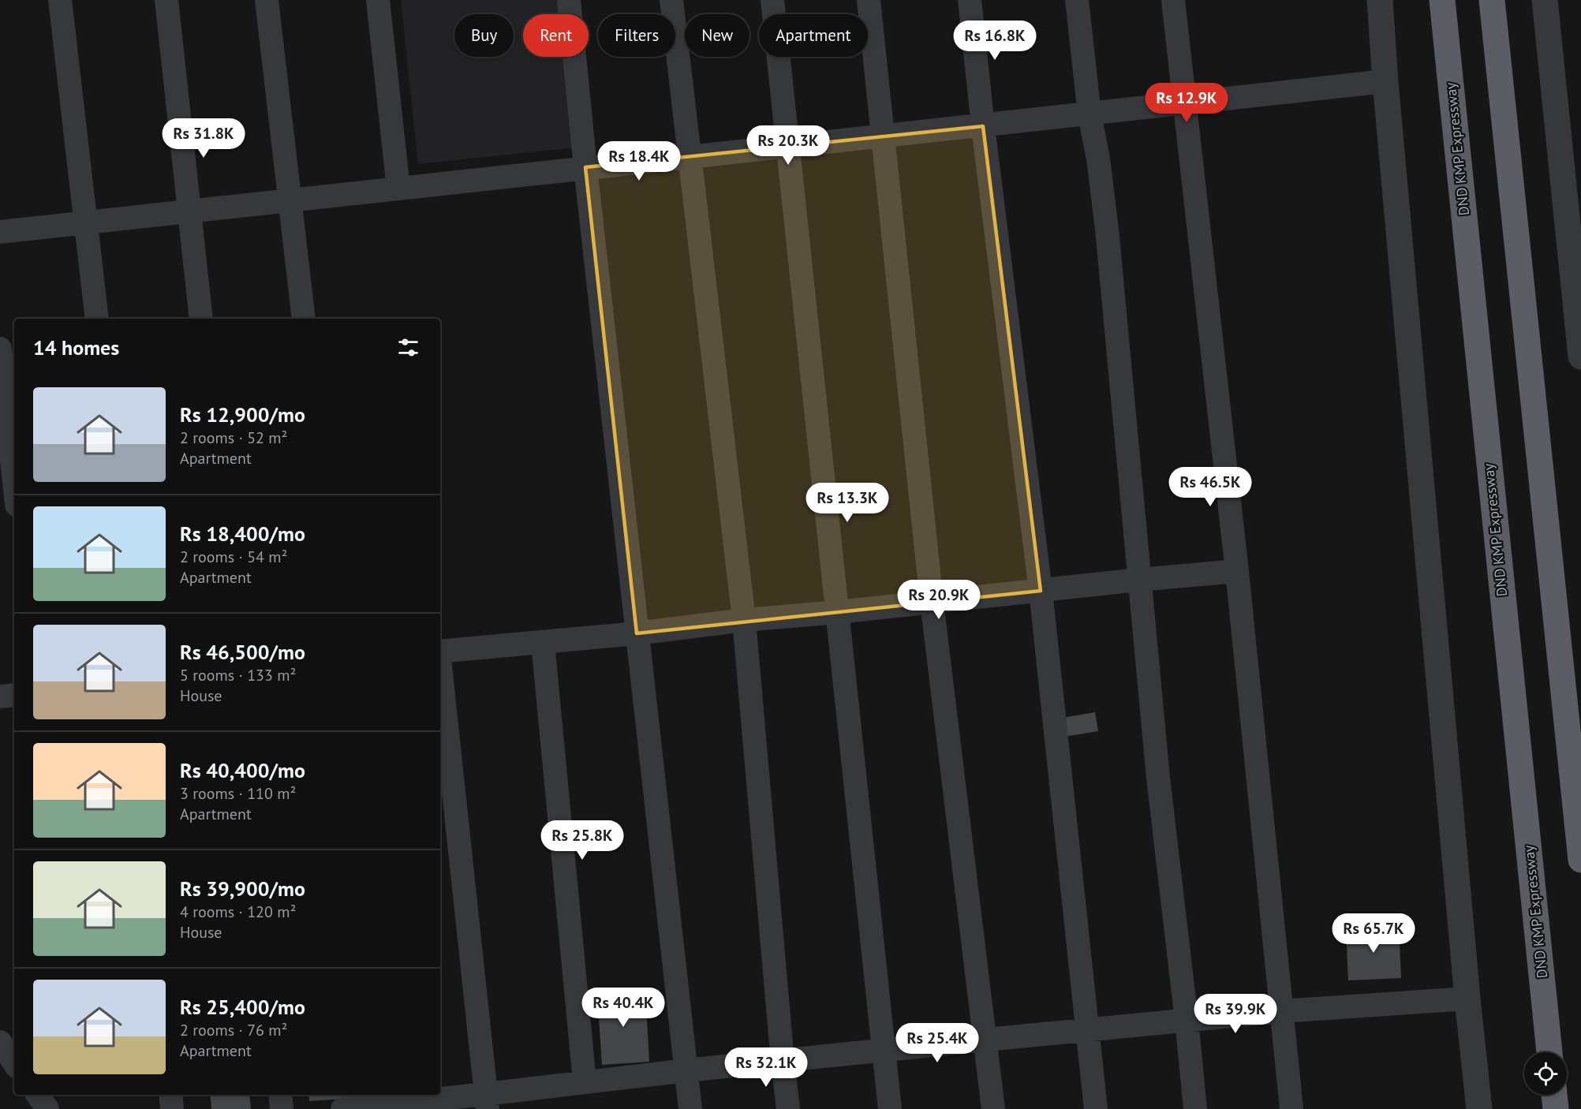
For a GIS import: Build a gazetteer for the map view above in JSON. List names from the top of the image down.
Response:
{
  "streets": {
    "highway": ["DND KMP Expressway"]
  },
  "page": {
    "chip": [
      "Buy",
      "Rent",
      "Filters",
      "New",
      "Apartment"
    ],
    "price": [
      "Rs 16.8K",
      "Rs 12.9K",
      "Rs 31.8K",
      "Rs 20.3K",
      "Rs 18.4K",
      "Rs 46.5K",
      "Rs 13.3K",
      "Rs 20.9K",
      "Rs 25.8K",
      "Rs 65.7K",
      "Rs 40.4K",
      "Rs 39.9K",
      "Rs 25.4K",
      "Rs 32.1K"
    ],
    "heading": "14 homes",
    "list": [
      {
        "name": "Rs 12,900/mo",
        "note": "2 rooms · 52 m² · Apartment"
      },
      {
        "name": "Rs 18,400/mo",
        "note": "2 rooms · 54 m² · Apartment"
      },
      {
        "name": "Rs 46,500/mo",
        "note": "5 rooms · 133 m² · House"
      },
      {
        "name": "Rs 40,400/mo",
        "note": "3 rooms · 110 m² · Apartment"
      },
      {
        "name": "Rs 39,900/mo",
        "note": "4 rooms · 120 m² · House"
      },
      {
        "name": "Rs 25,400/mo",
        "note": "2 rooms · 76 m² · Apartment"
      }
    ]
  }
}
